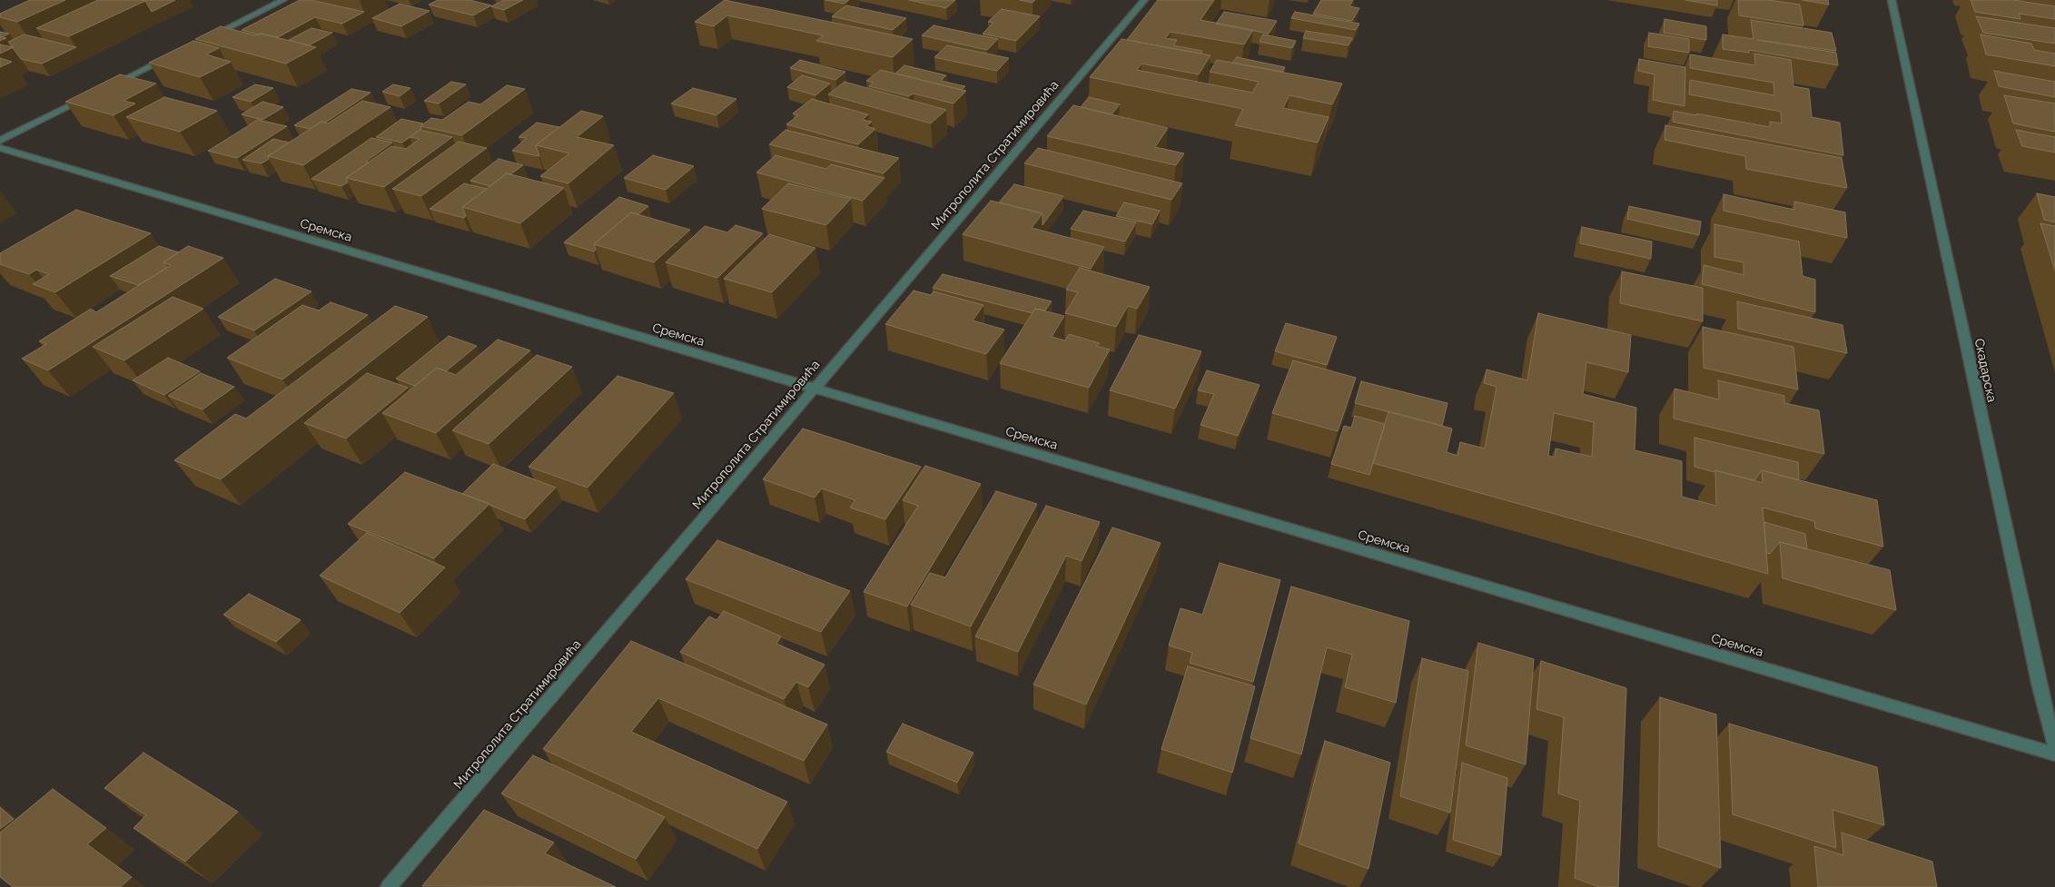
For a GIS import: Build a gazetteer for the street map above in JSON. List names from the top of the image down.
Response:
{
  "streets": {
    "street": ["Митрополита Стратимировића", "Сремска", "Скадарска"]
  },
  "crossings": [
    ["Митрополита Стратимировића", "Сремска"]
  ]
}
